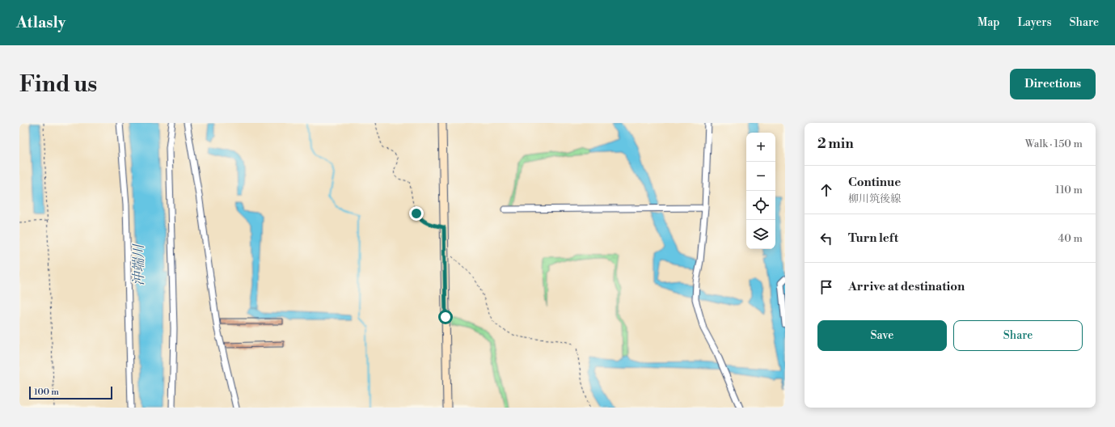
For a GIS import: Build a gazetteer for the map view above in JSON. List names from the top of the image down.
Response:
{
  "water": ["沖端川"],
  "scale_bar": "100 m",
  "page": {
    "header": "Atlasly",
    "nav": ["Map", "Layers", "Share"],
    "buttons": [
      "Directions",
      ["Save", "Share"]
    ],
    "title": "Find us",
    "heading": ["2 min", "Walk · 150 m"],
    "map_buttons": ["+", "−"],
    "list": [
      ["Continue", "柳川筑後線", "110 m"],
      ["Turn left", "40 m"],
      "Arrive at destination"
    ],
    "scale": "100 m"
  }
}
